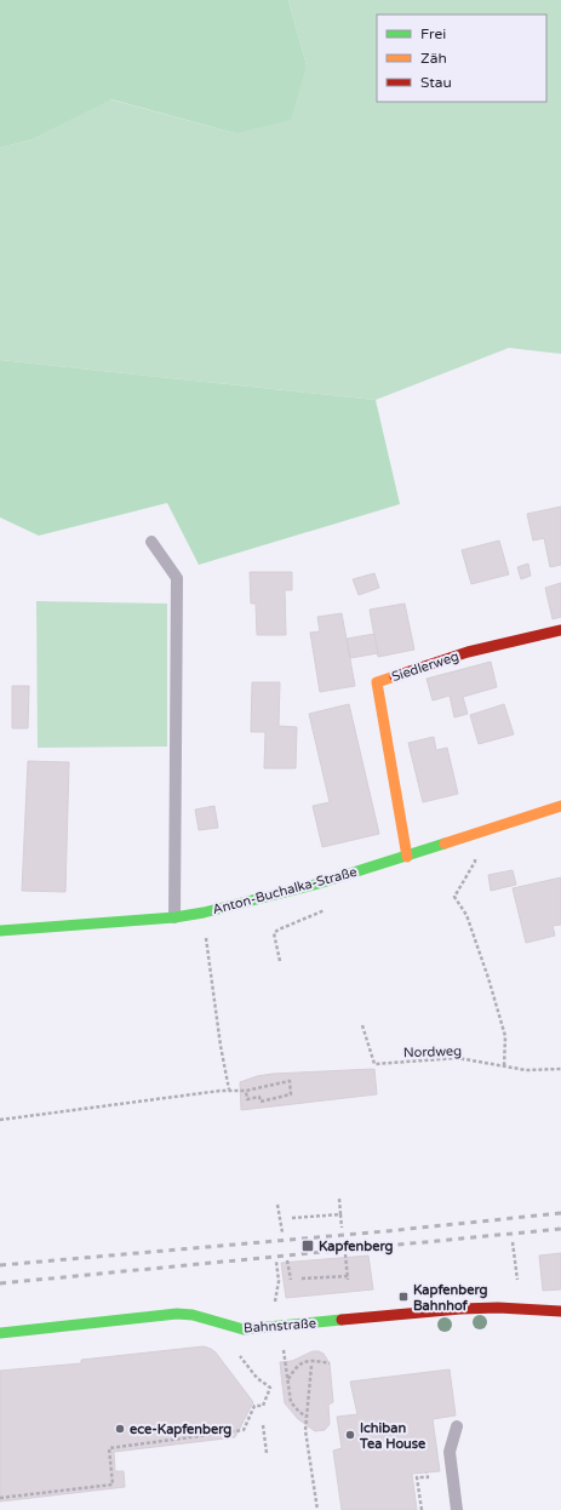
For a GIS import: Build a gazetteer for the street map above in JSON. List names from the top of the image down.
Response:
{
  "streets": {
    "street": ["Siedlerweg", "Anton-Buchalka-Straße", "Bahnstraße"],
    "path": ["Nordweg"]
  },
  "crossings": [
    ["Siedlerweg", "Anton-Buchalka-Straße"]
  ],
  "places": {
    "transit": ["Kapfenberg", "Kapfenberg Bahnhof"],
    "other": ["ece-Kapfenberg", "Ichiban Tea House"]
  },
  "legend": ["Frei", "Zäh", "Stau"]
}
